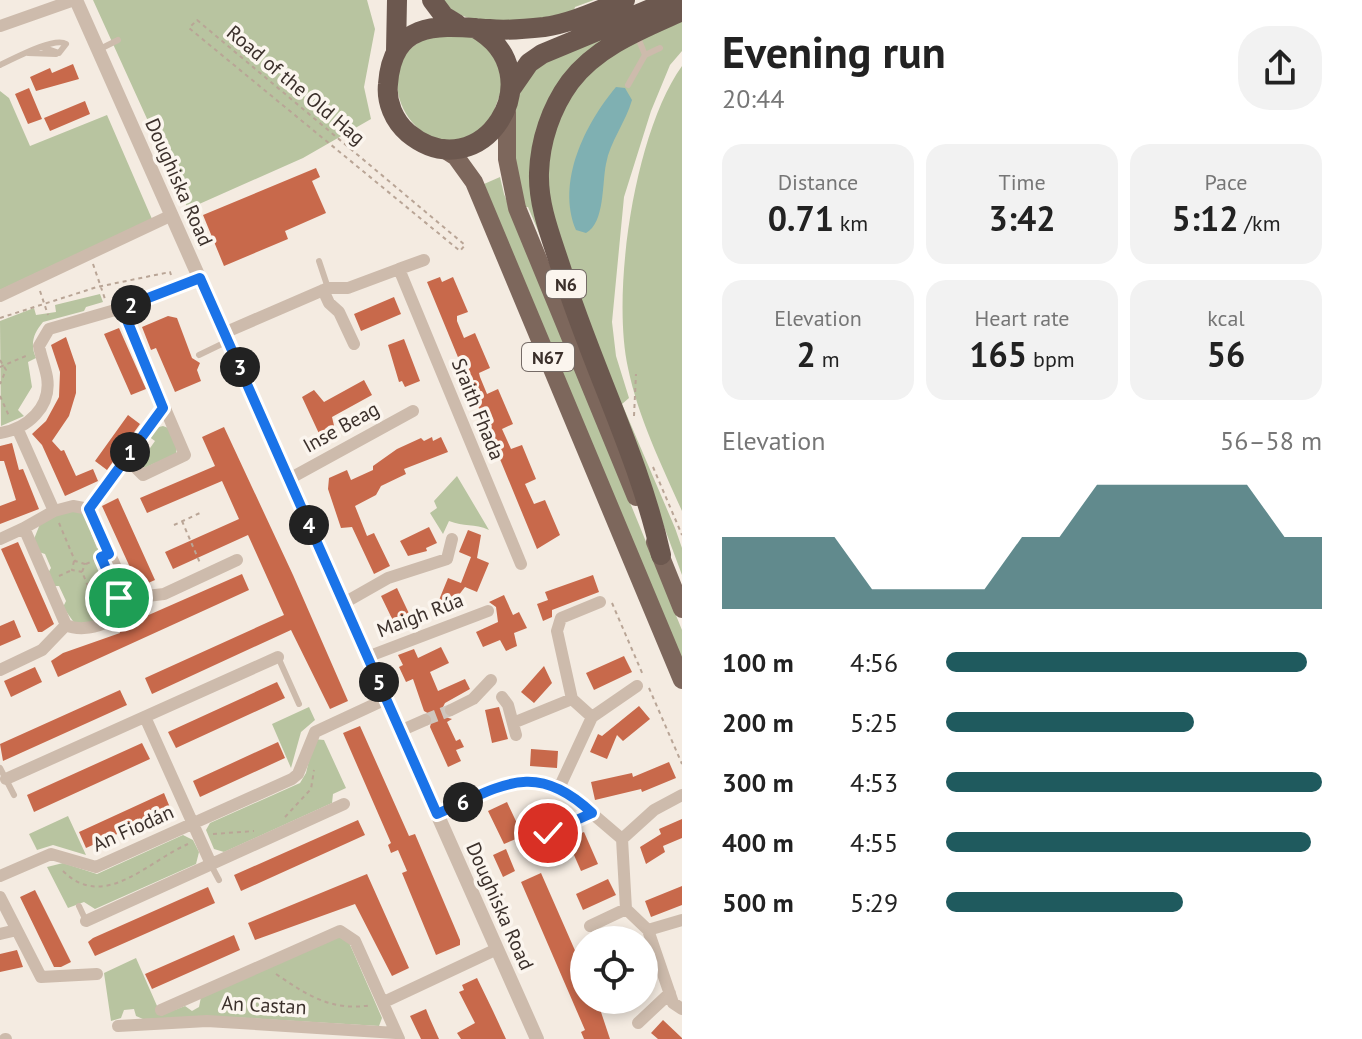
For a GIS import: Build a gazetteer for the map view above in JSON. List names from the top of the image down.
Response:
{
  "streets": {
    "highway": ["N6"],
    "main road": ["N67"],
    "street": [
      "Doughiska Road",
      "Sraith Fhada",
      "Inse Beag",
      "Maigh Rúa",
      "An Fiodán",
      "An Castan"
    ],
    "path": ["Road of the Old Hag"]
  },
  "crossings": [
    ["Doughiska Road", "Inse Beag"],
    ["Doughiska Road", "Maigh Rúa"],
    ["Doughiska Road", "An Fiodán"],
    ["N6", "N67"]
  ],
  "page": {
    "heading": ["Evening run", "20:44"],
    "stats": [
      ["Distance", "0.71 km"],
      ["Time", "3:42"],
      ["Pace", "5:12 /km"],
      ["Elevation", "2 m"],
      ["Heart rate", "165 bpm"],
      ["kcal", "56"]
    ],
    "pins": [
      "2",
      "3",
      "1",
      "4",
      "5",
      "6"
    ],
    "chart": ["Elevation", "56–58 m"],
    "list": [
      {
        "name": "100 m",
        "note": "4:56"
      },
      {
        "name": "200 m",
        "note": "5:25"
      },
      {
        "name": "300 m",
        "note": "4:53"
      },
      {
        "name": "400 m",
        "note": "4:55"
      },
      {
        "name": "500 m",
        "note": "5:29"
      }
    ]
  }
}
